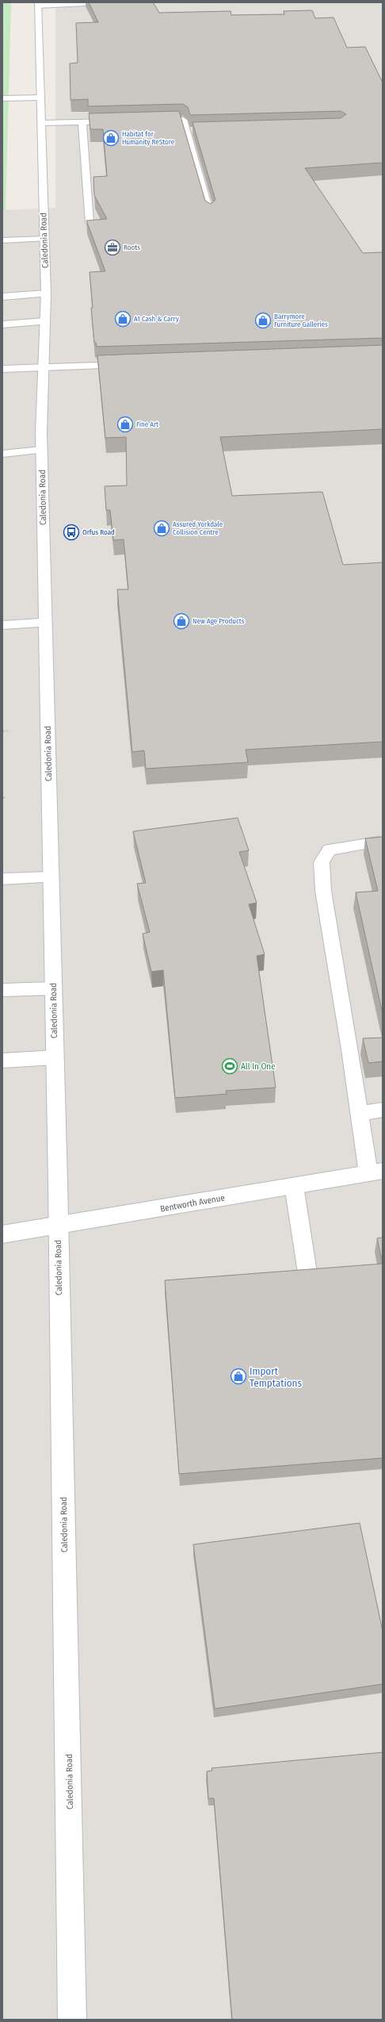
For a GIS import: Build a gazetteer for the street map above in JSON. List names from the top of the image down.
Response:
{
  "streets": {
    "street": ["Caledonia Road", "Bentworth Avenue"]
  },
  "crossings": [
    ["Caledonia Road", "Bentworth Avenue"]
  ],
  "places": {
    "shop": [
      "Habitat for Humanity ReStore",
      "A1 Cash & Carry",
      "Barrymore Furniture Galleries",
      "Fine Art",
      "Assured Yorkdale Collision Centre",
      "New Age Products",
      "Import Temptations"
    ],
    "office": ["Roots"],
    "bus stop": ["Orfus Road"],
    "sports": ["All In One"]
  }
}
